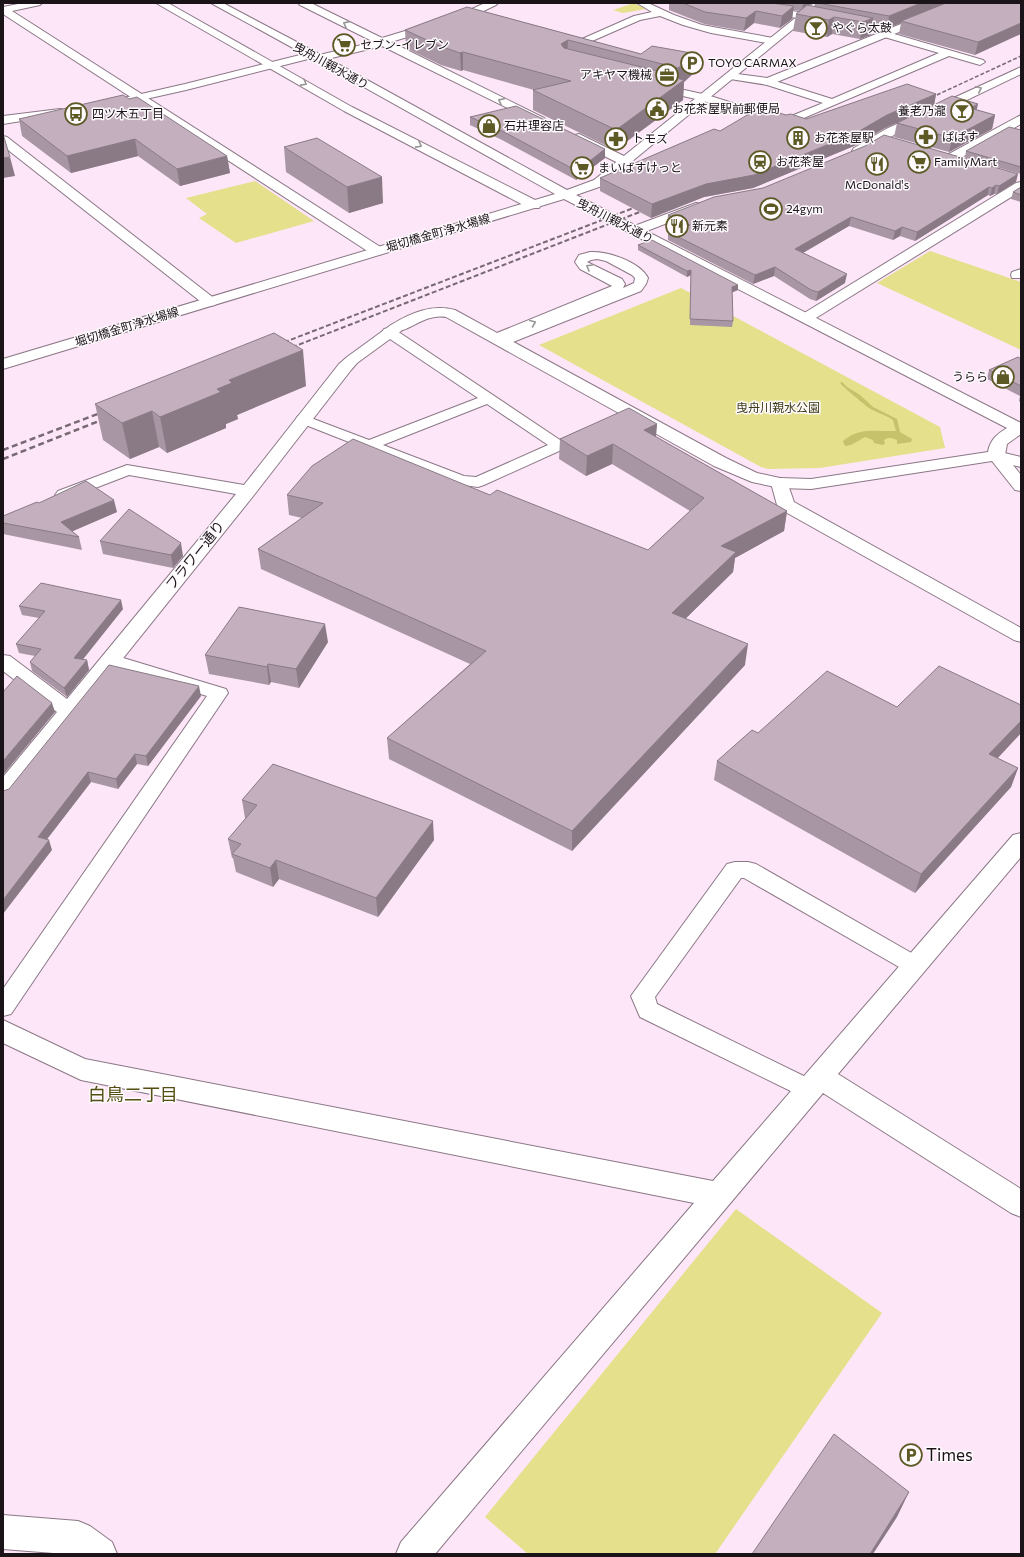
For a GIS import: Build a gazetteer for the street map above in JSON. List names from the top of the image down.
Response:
{
  "streets": {
    "street": ["曳舟川親水通り", "堀切橋金町浄水場線", "フラワー通り"]
  },
  "crossings": [
    ["曳舟川親水通り", "堀切橋金町浄水場線"]
  ],
  "districts": ["白鳥二丁目"],
  "parks": ["曳舟川親水公園"],
  "places": {
    "bar": ["やぐら太鼓", "養老乃瀧"],
    "supermarket": ["セブン-イレブン", "FamilyMart", "まいばすけっと"],
    "parking": ["TOYO CARMAX", "Times"],
    "office": ["アキヤマ機械"],
    "public building": ["お花茶屋駅前郵便局"],
    "bus stop": ["四ツ木五丁目"],
    "shop": ["石井理容店", "うらら"],
    "pharmacy": ["ぱぱす", "トモズ"],
    "building": ["お花茶屋駅"],
    "station": ["お花茶屋"],
    "restaurant": ["McDonald's", "新元素"],
    "sports": ["24gym"]
  }
}
